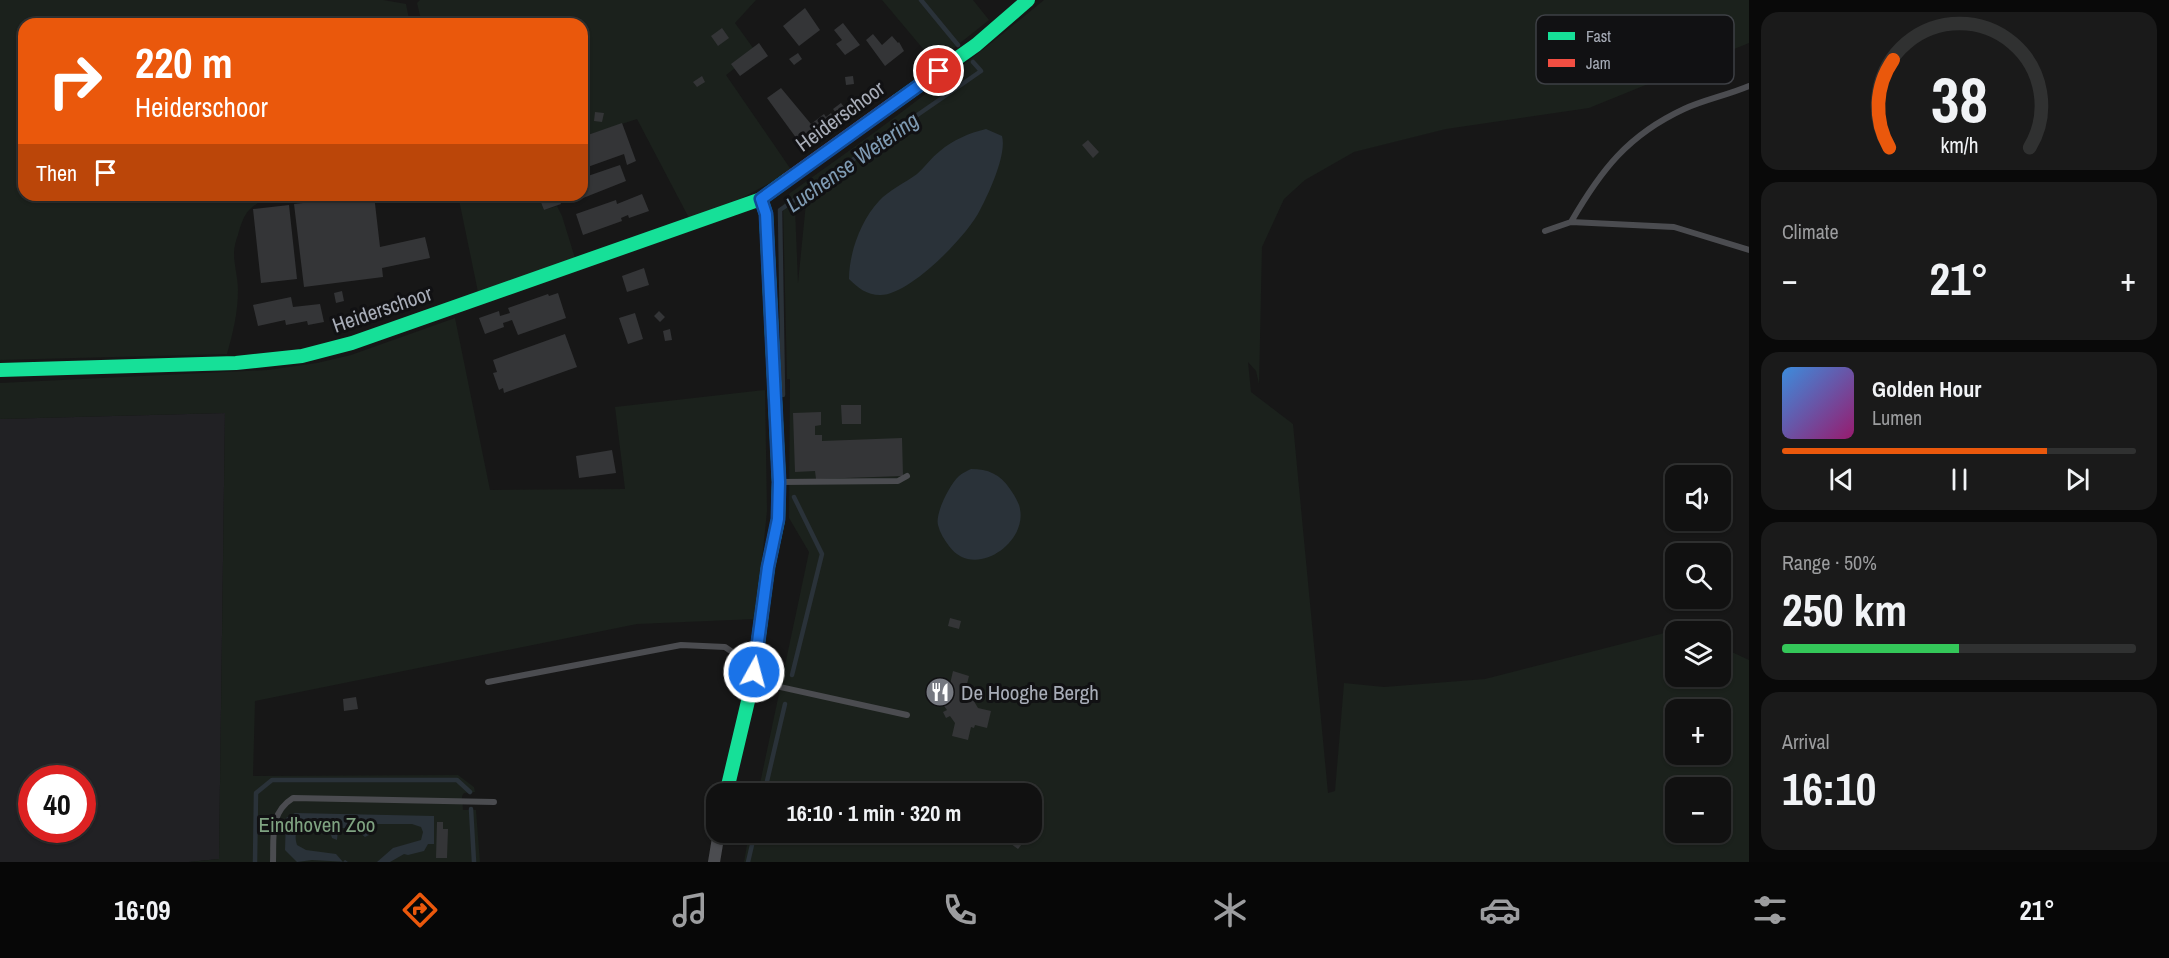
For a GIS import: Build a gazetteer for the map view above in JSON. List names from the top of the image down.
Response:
{
  "streets": {
    "street": ["Heiderschoor"]
  },
  "water": ["Luchense Wetering"],
  "parks": ["Eindhoven Zoo"],
  "places": {
    "restaurant": ["De Hooghe Bergh"]
  },
  "legend": ["Fast", "Jam"],
  "page": {
    "turn": ["220 m", "Heiderschoor"],
    "then": "Then",
    "tile": [
      "Climate",
      ["Range · 50%", "250 km"],
      ["Arrival", "16:10"]
    ],
    "heat": ["−", "21°", "+"],
    "song": ["Golden Hour", "Lumen"],
    "map_buttons": ["+", "−"],
    "limit": "40",
    "trip": "16:10 · 1 min · 320 m",
    "tabs": ["16:09", "21°"],
    "gauge": ["38", "km/h"]
  }
}
